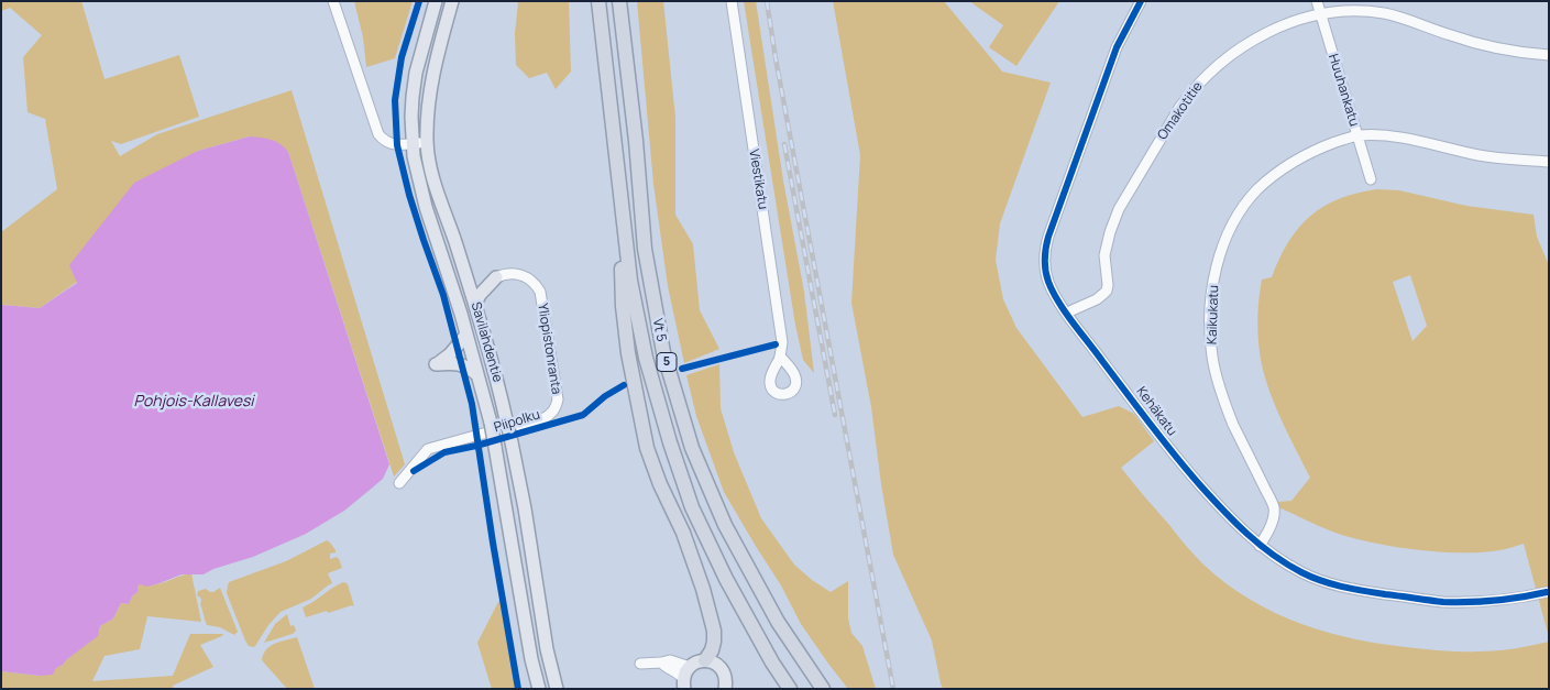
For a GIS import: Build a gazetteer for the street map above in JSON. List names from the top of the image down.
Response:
{
  "streets": {
    "highway": ["Vt 5", "5"],
    "main road": ["Savilahdentie"],
    "street": [
      "Huuhankatu",
      "Omakotitie",
      "Viestikatu",
      "Kaikukatu",
      "Yliopistonranta",
      "Kehäkatu"
    ],
    "cycle path": ["Piipolku"]
  },
  "crossings": [
    ["Huuhankatu", "Omakotitie"],
    ["Huuhankatu", "Kaikukatu"],
    ["Omakotitie", "Kehäkatu"],
    ["Kaikukatu", "Kehäkatu"]
  ],
  "water": ["Pohjois-Kallavesi"]
}
